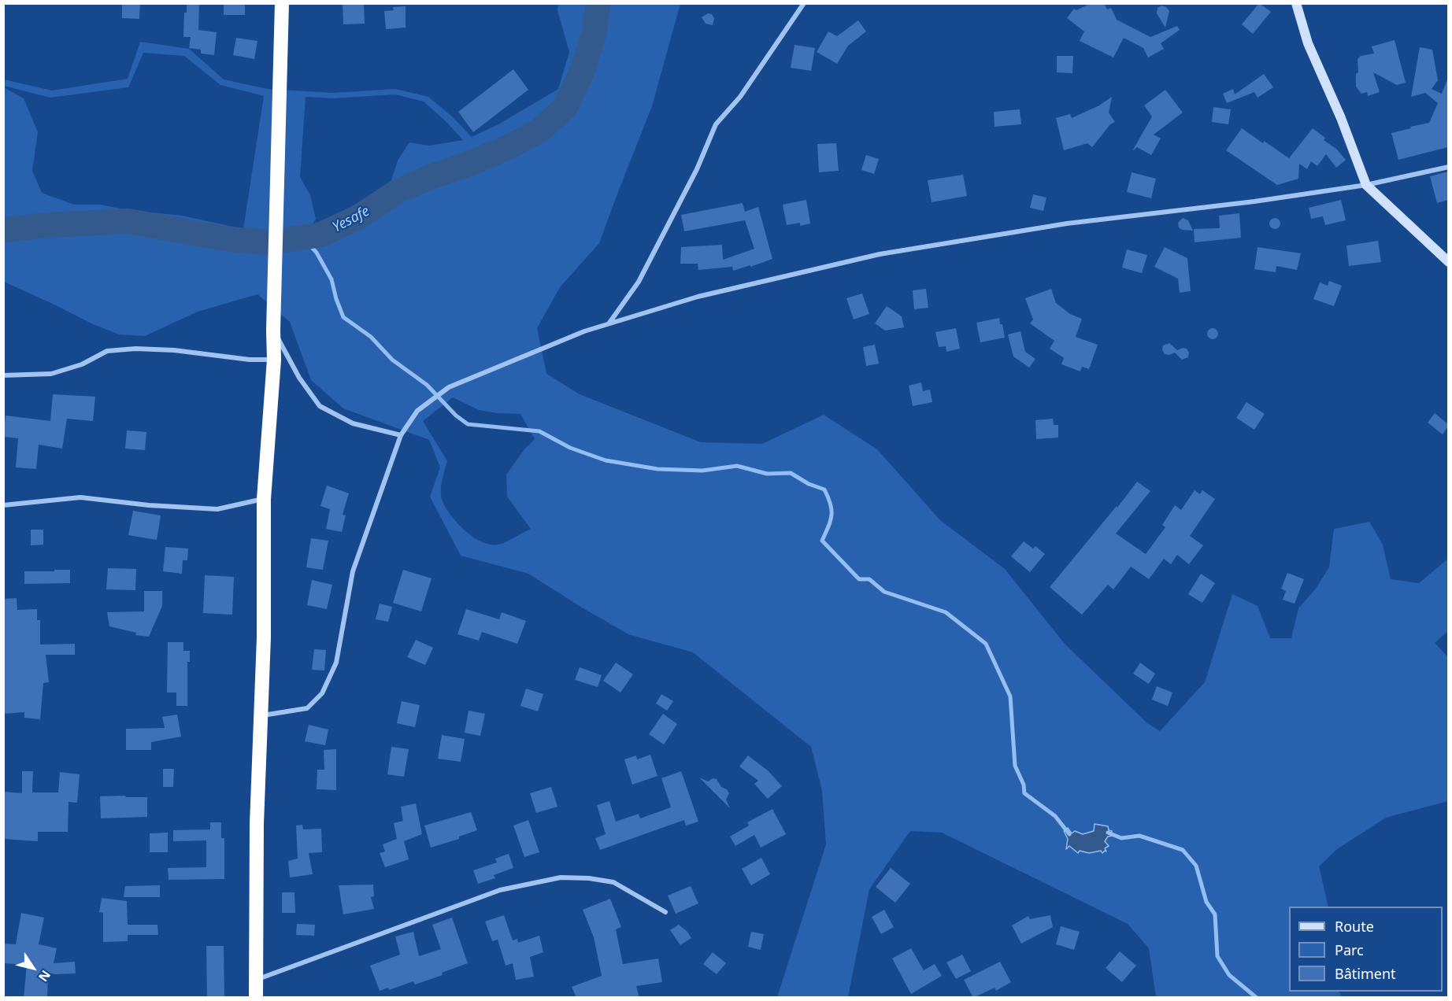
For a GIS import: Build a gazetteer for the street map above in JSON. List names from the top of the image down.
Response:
{
  "water": ["Yesafe"],
  "legend": ["Route", "Parc", "Bâtiment"],
  "north": "bottom right"
}
